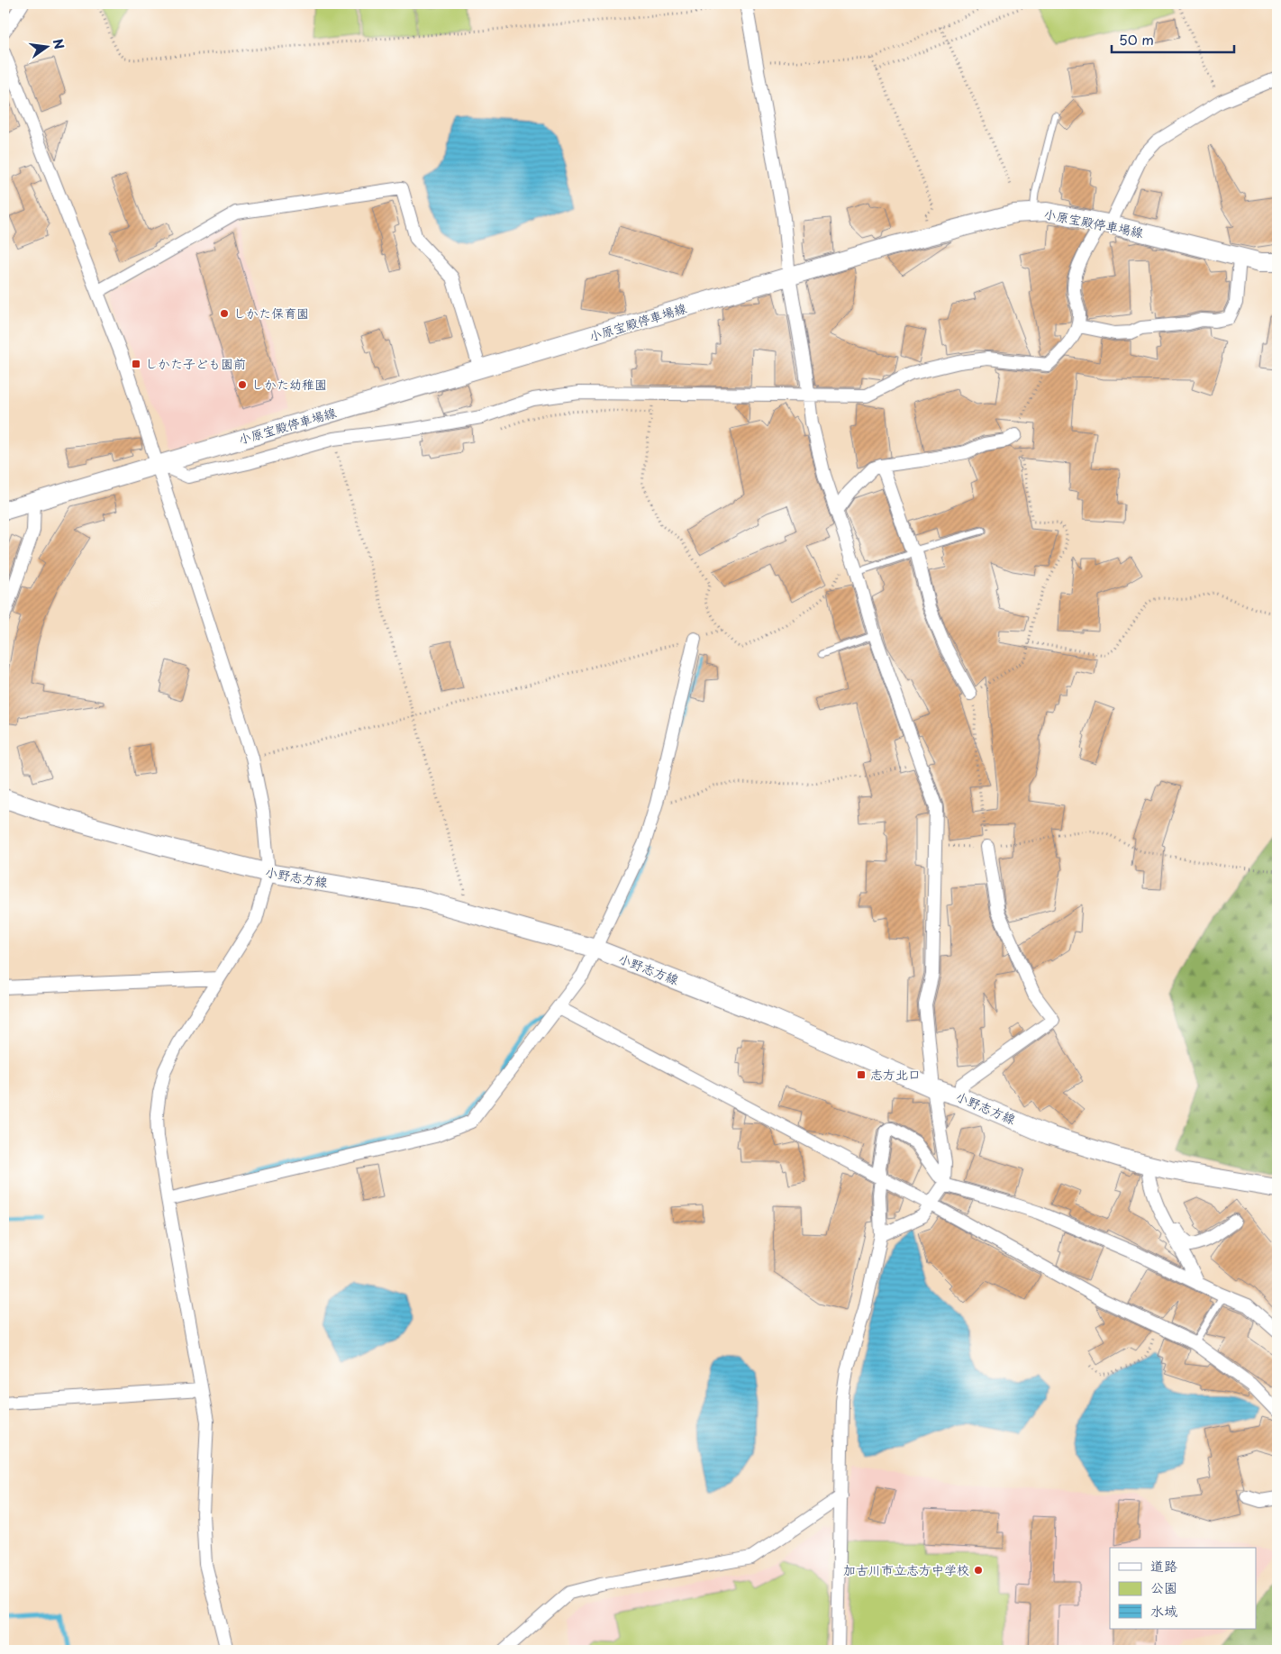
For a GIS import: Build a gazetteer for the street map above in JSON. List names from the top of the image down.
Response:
{
  "streets": {
    "main road": ["小原宝殿停車場線", "小野志方線"]
  },
  "places": {
    "other": ["しかた保育園", "しかた幼稚園", "加古川市立志方中学校"],
    "transit": ["しかた子ども園前", "志方北口"]
  },
  "legend": ["道路", "公園", "水域"],
  "scale_bar": "50 m",
  "north": "right"
}
